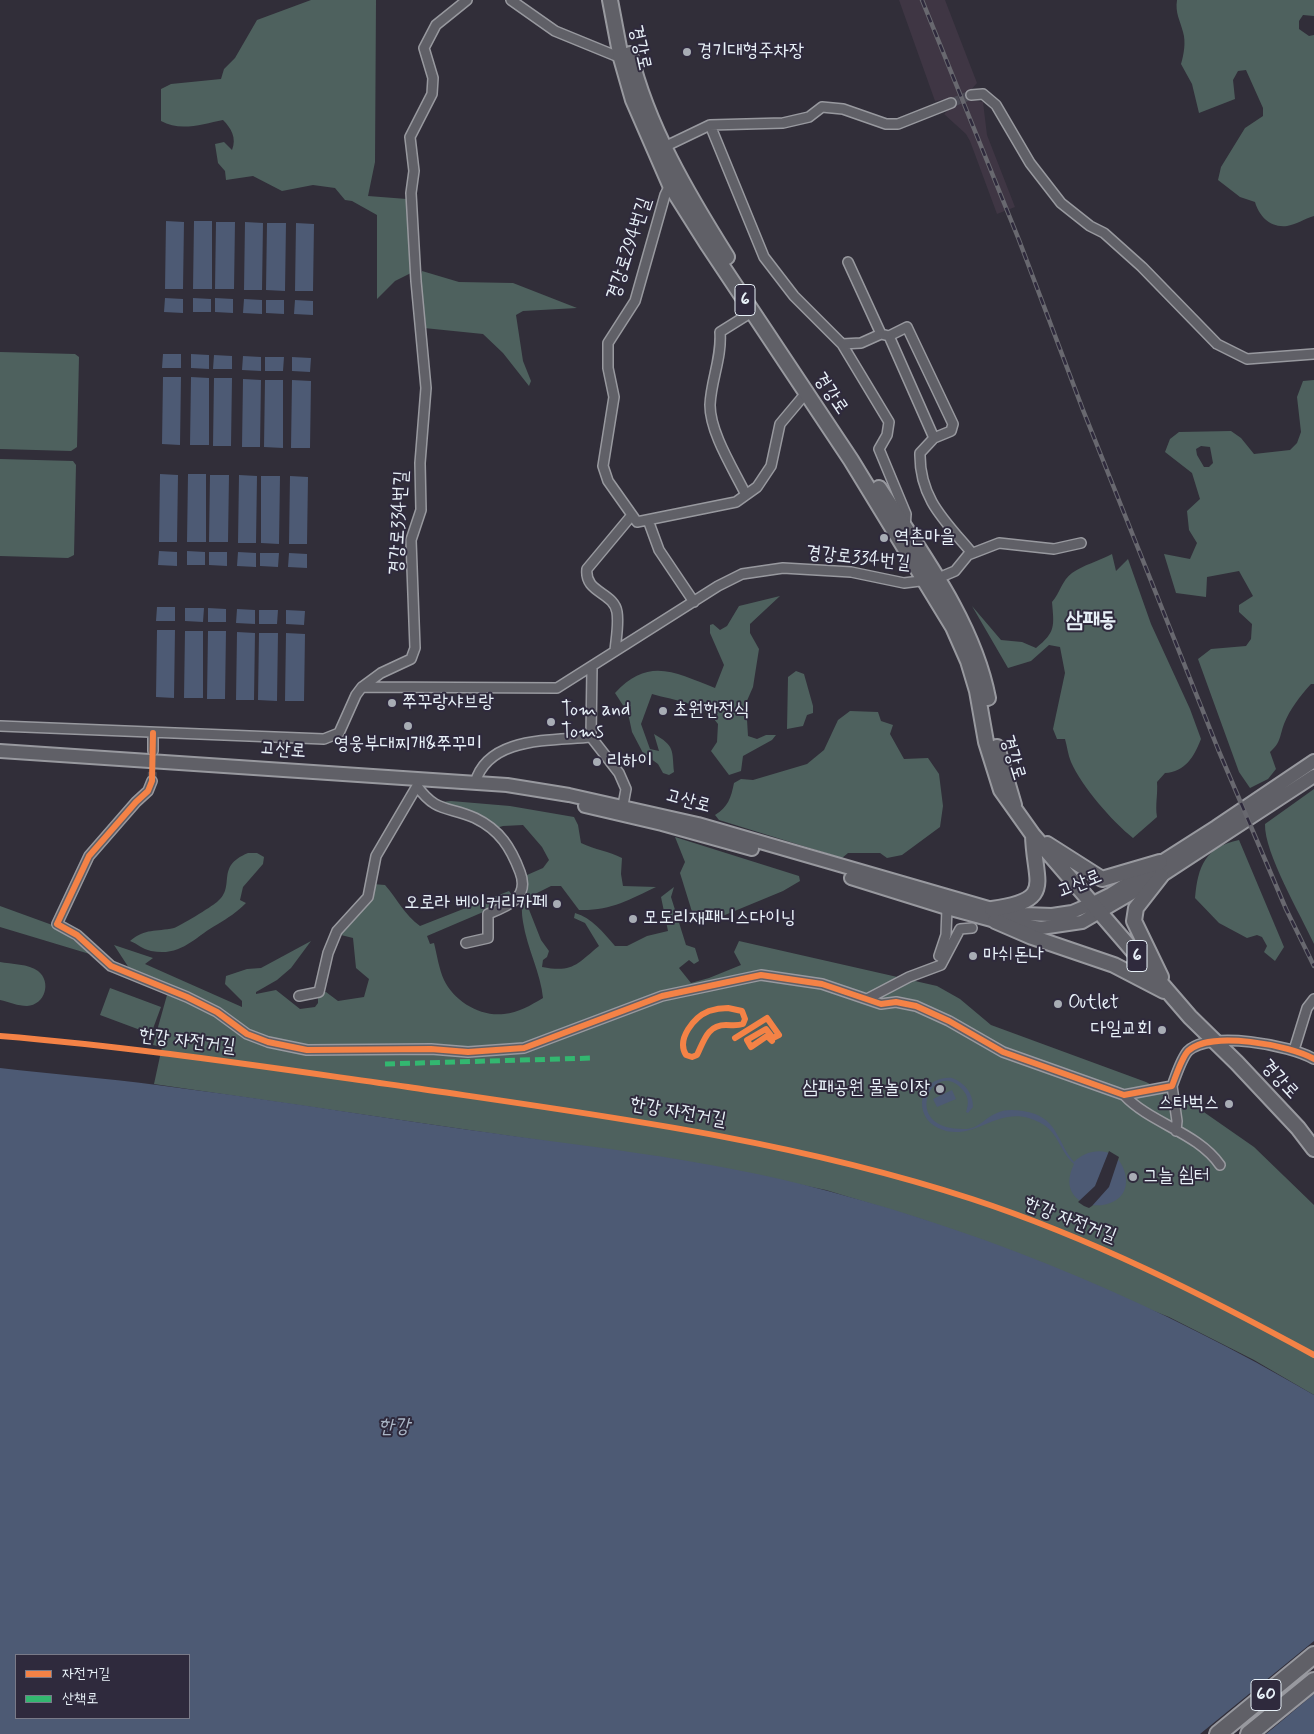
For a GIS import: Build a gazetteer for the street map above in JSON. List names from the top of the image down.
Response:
{
  "streets": {
    "highway": ["60"],
    "main road": ["경강로", "6"],
    "street": ["경강로294번길", "경강로334번길", "고산로"],
    "cycle path": ["한강 자전거길"]
  },
  "crossings": [
    ["경강로", "경강로294번길"],
    ["경강로", "경강로334번길"],
    ["경강로", "고산로"]
  ],
  "districts": ["삼패동"],
  "water": ["한강"],
  "places": [
    "경기대형주차장",
    "역촌마을",
    "쭈꾸랑샤브랑",
    "초원한정식",
    "Tom and Toms",
    "영웅부대찌개&쭈꾸미",
    "리하이",
    "오로라 베이커리카페",
    "모도리재패니스다이닝",
    "마쉬돈나",
    "Outlet",
    "다일교회",
    "삼패공원 물놀이장",
    "스타벅스",
    "그늘 쉼터"
  ],
  "legend": ["자전거길", "산책로"]
}
